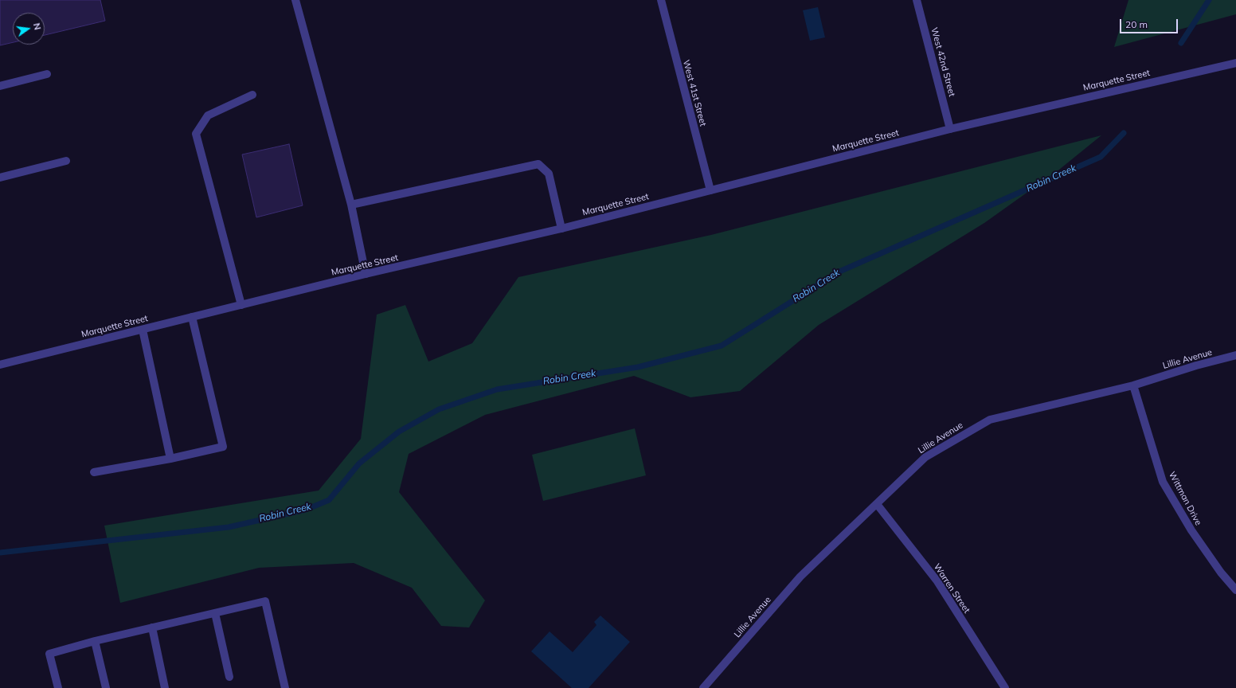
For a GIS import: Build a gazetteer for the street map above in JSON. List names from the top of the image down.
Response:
{
  "streets": {
    "street": [
      "West 42nd Street",
      "Marquette Street",
      "West 41st Street",
      "Lillie Avenue",
      "Wittman Drive",
      "Warren Street"
    ]
  },
  "crossings": [
    ["West 42nd Street", "Marquette Street"],
    ["Marquette Street", "West 41st Street"],
    ["Lillie Avenue", "Wittman Drive"],
    ["Lillie Avenue", "Warren Street"]
  ],
  "water": ["Robin Creek"],
  "scale_bar": "20 m",
  "north": "right"
}
